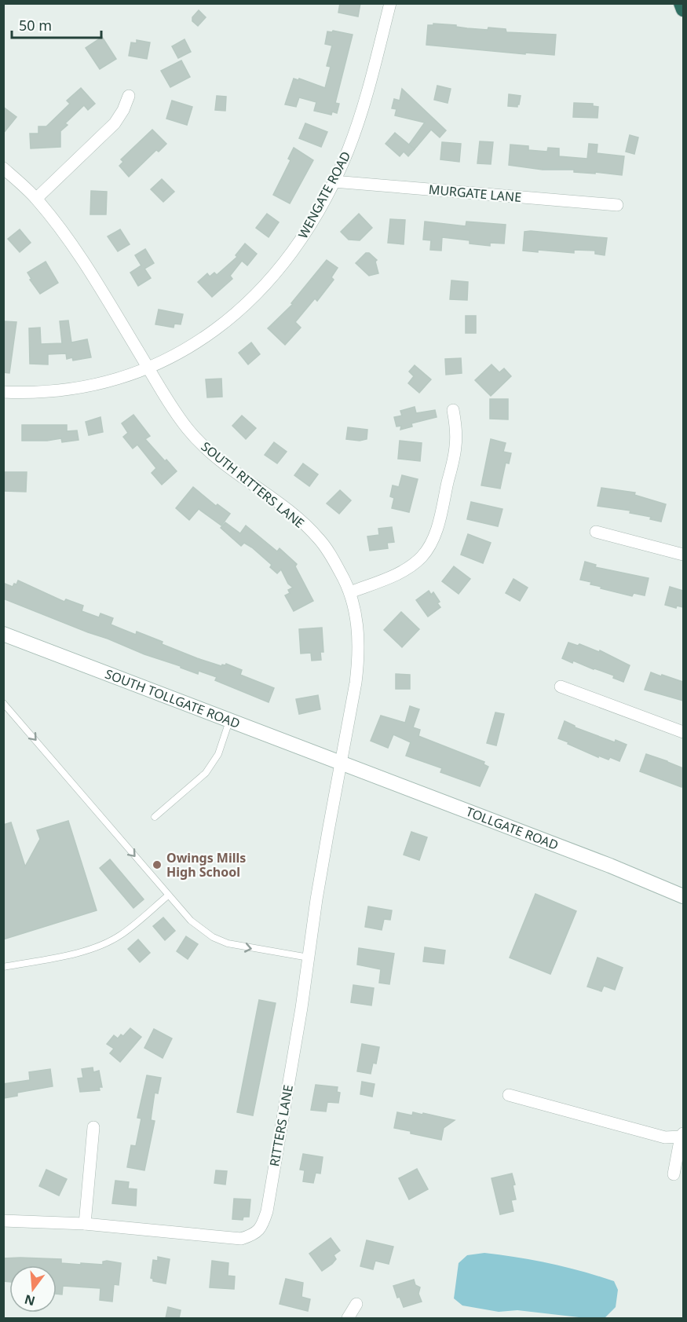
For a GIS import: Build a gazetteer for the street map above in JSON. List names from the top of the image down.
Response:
{
  "streets": {
    "street": [
      "MURGATE LANE",
      "WENGATE ROAD",
      "SOUTH RITTERS LANE",
      "SOUTH TOLLGATE ROAD",
      "TOLLGATE ROAD",
      "RITTERS LANE"
    ]
  },
  "crossings": [
    ["MURGATE LANE", "WENGATE ROAD"],
    ["WENGATE ROAD", "SOUTH RITTERS LANE"],
    ["SOUTH RITTERS LANE", "SOUTH TOLLGATE ROAD"],
    ["SOUTH RITTERS LANE", "TOLLGATE ROAD"],
    ["SOUTH RITTERS LANE", "RITTERS LANE"],
    ["SOUTH TOLLGATE ROAD", "TOLLGATE ROAD"],
    ["SOUTH TOLLGATE ROAD", "RITTERS LANE"],
    ["TOLLGATE ROAD", "RITTERS LANE"]
  ],
  "places": ["Owings Mills High School"],
  "scale_bar": "50 m",
  "north": "bottom"
}
